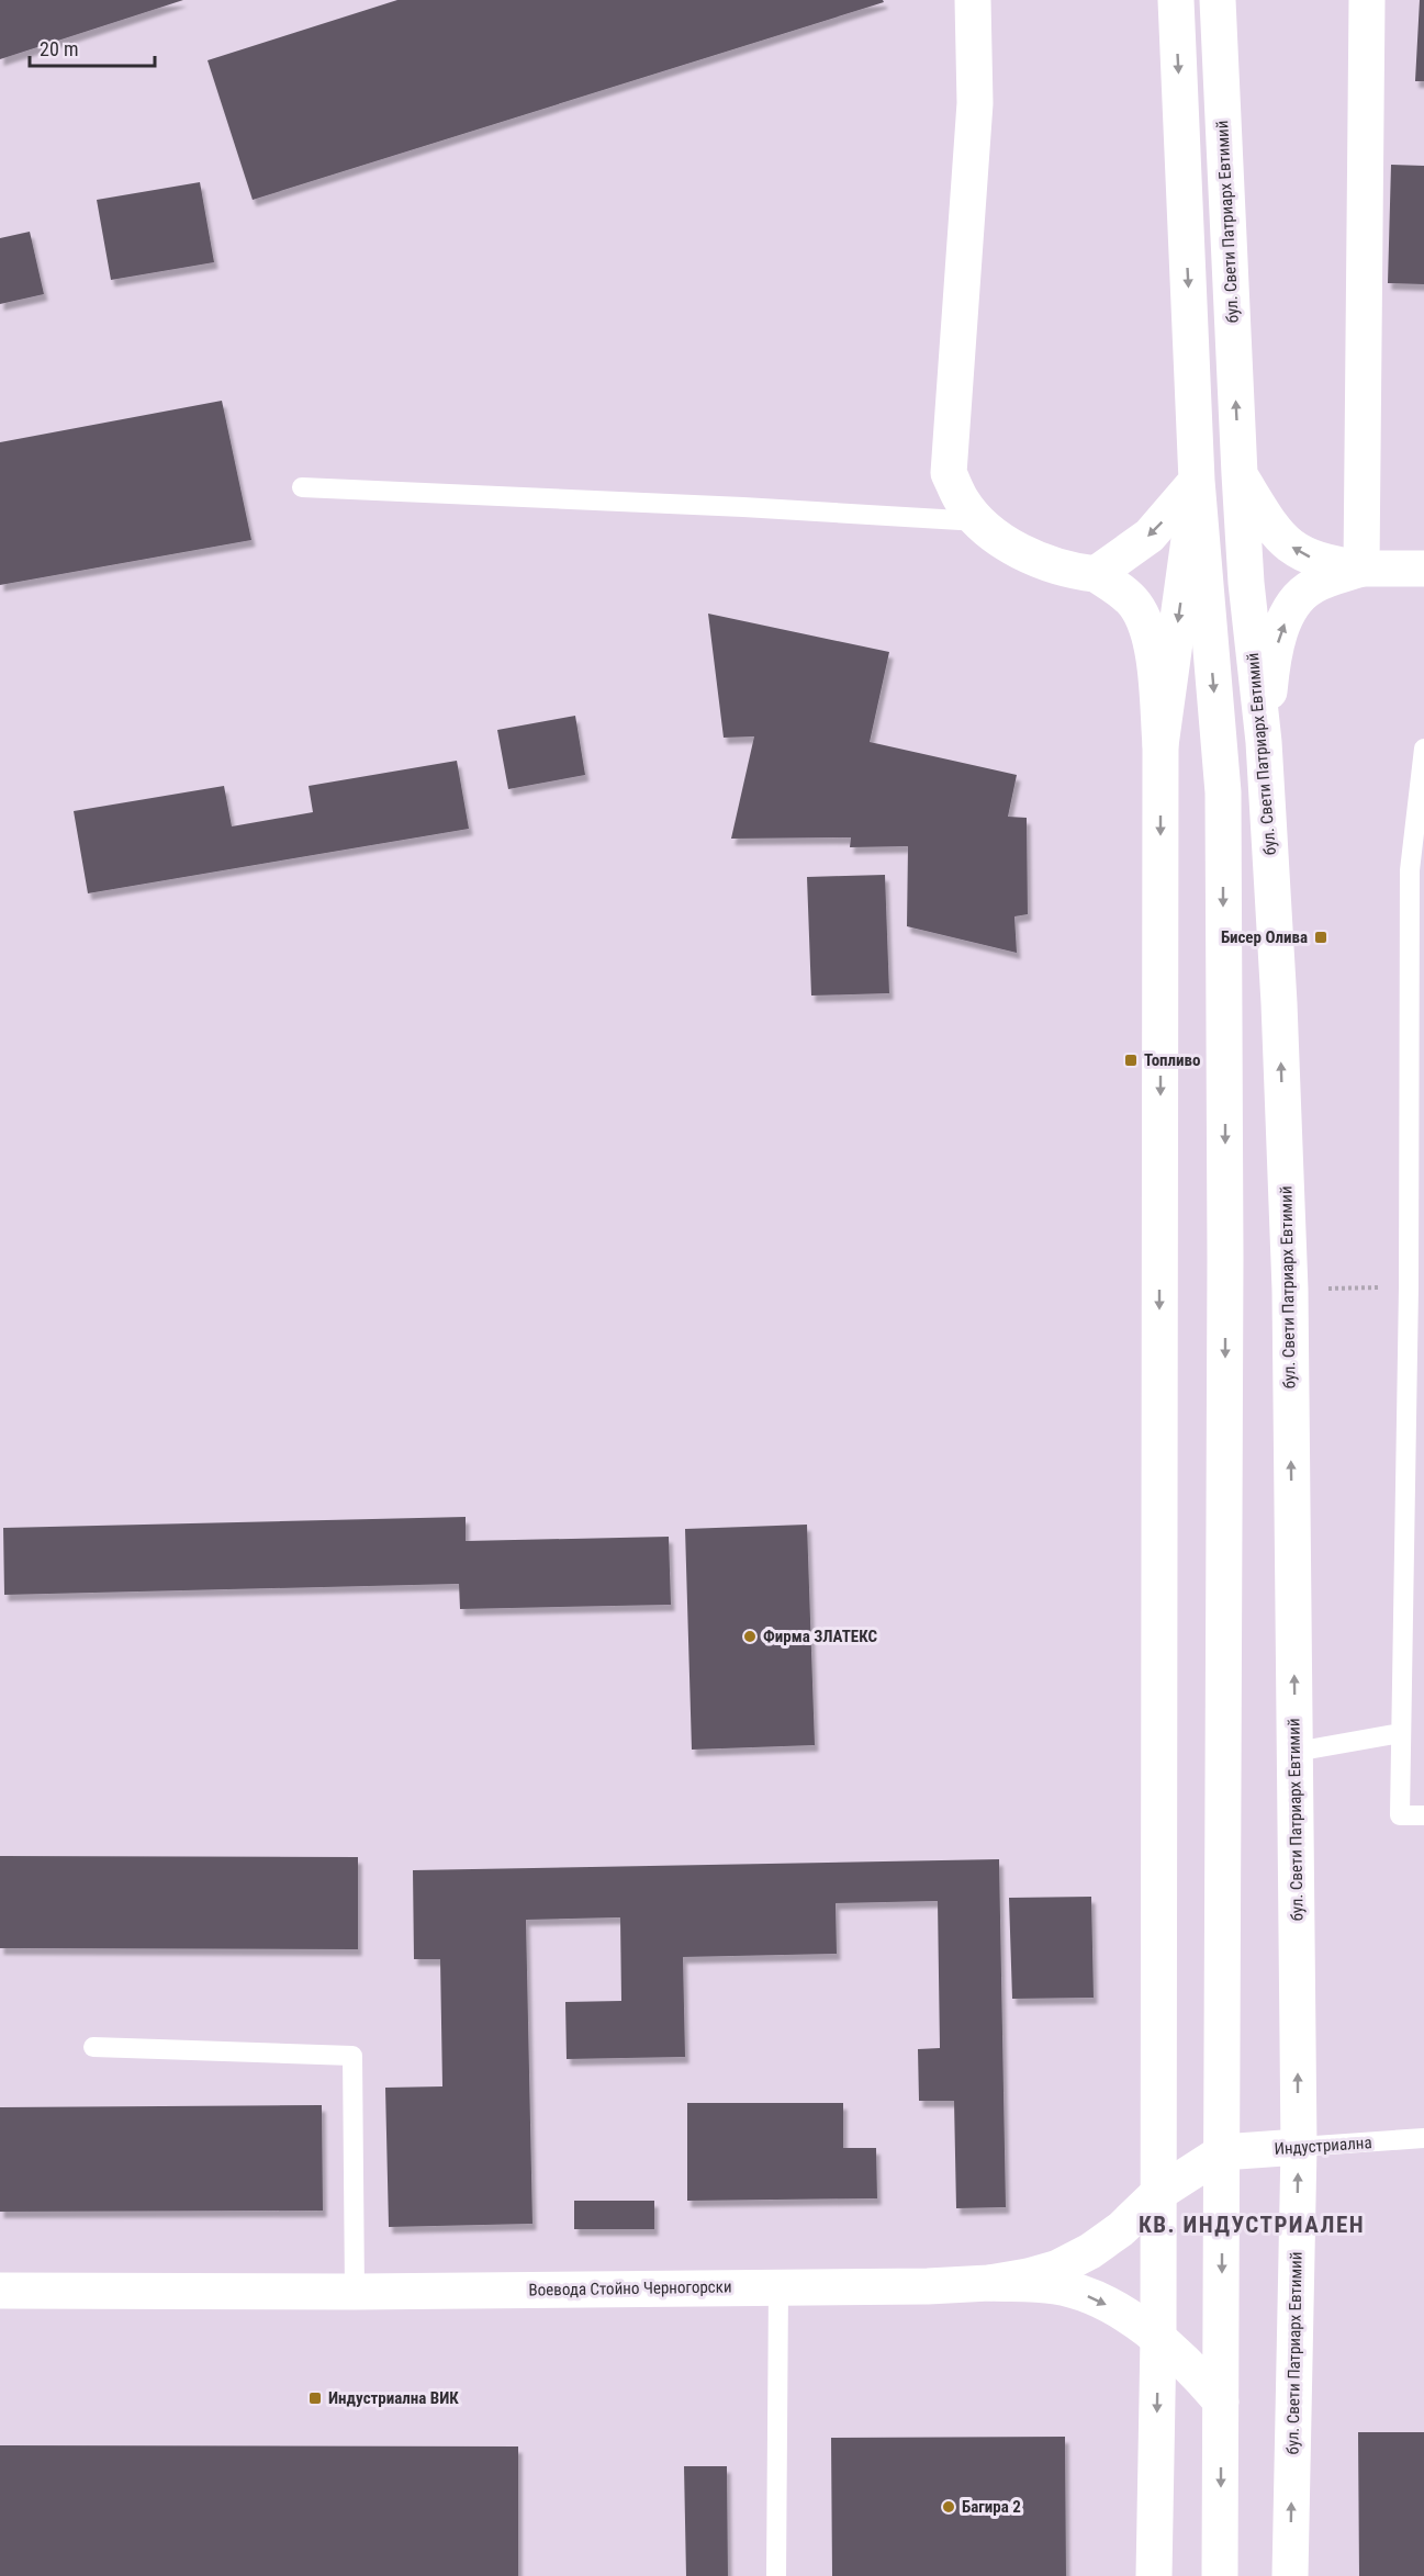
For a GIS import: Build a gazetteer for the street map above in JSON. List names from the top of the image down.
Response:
{
  "streets": {
    "main road": ["бул. Свети Патриарх Евтимий", "Индустриална", "Воевода Стойно Черногорски"]
  },
  "crossings": [
    ["бул. Свети Патриарх Евтимий", "Индустриална"],
    ["Индустриална", "Воевода Стойно Черногорски"]
  ],
  "districts": ["КВ. ИНДУСТРИАЛЕН"],
  "places": {
    "transit": ["Бисер Олива", "Топливо", "Индустриална ВИК"],
    "other": ["Фирма ЗЛАТЕКС", "Багира 2"]
  },
  "scale_bar": "20 m"
}
